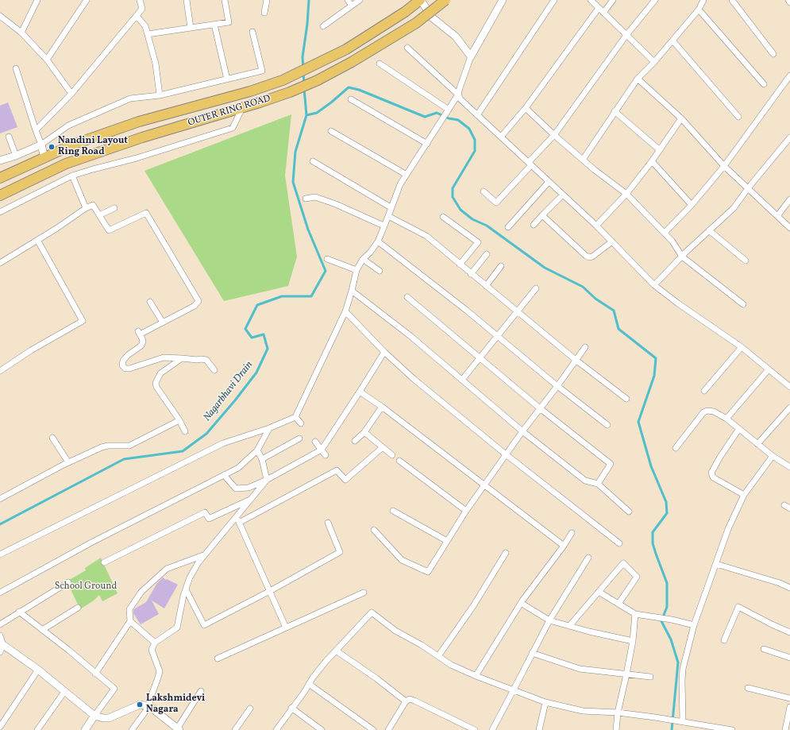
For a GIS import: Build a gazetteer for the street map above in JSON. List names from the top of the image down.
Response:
{
  "streets": {
    "highway": ["OUTER RING ROAD"]
  },
  "water": ["Nagarbhavi Drain"],
  "parks": ["School Ground"],
  "places": ["Nandini Layout Ring Road", "Lakshmidevi Nagara"]
}
